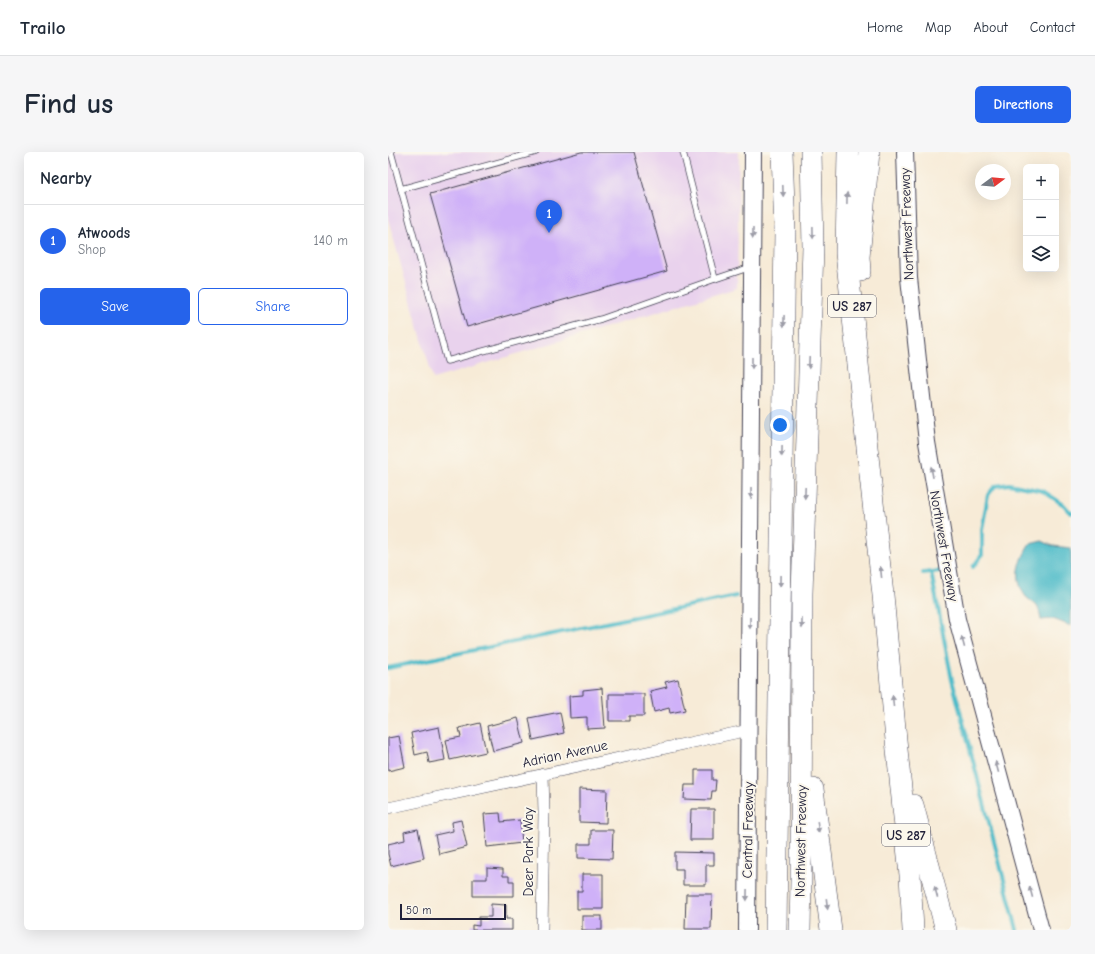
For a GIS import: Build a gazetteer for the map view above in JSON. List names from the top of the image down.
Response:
{
  "streets": {
    "highway": ["Northwest Freeway", "US 287"],
    "main road": ["Central Freeway"],
    "street": ["Adrian Avenue", "Deer Park Way"]
  },
  "crossings": [
    ["Adrian Avenue", "Central Freeway"],
    ["Adrian Avenue", "Deer Park Way"]
  ],
  "one_way": ["Central Freeway"],
  "scale_bar": "50 m",
  "north": "right",
  "page": {
    "header": "Trailo",
    "nav": [
      "Home",
      "Map",
      "About",
      "Contact"
    ],
    "buttons": [
      "Directions",
      ["Save", "Share"]
    ],
    "title": "Find us",
    "heading": "Nearby",
    "map_buttons": ["+", "−"],
    "pins": "1",
    "list": [
      {
        "mark": "1",
        "name": "Atwoods",
        "note": "Shop",
        "value": "140 m"
      }
    ],
    "scale": "50 m"
  }
}
